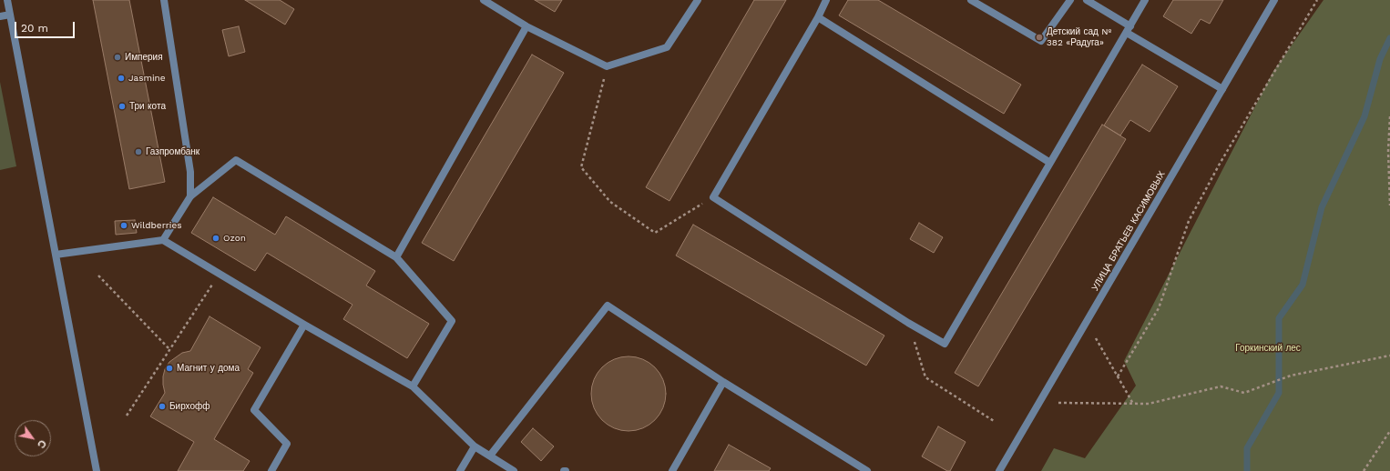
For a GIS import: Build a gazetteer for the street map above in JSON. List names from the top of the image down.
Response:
{
  "streets": {
    "street": ["УЛИЦА БРАТЬЕВ КАСИМОВЫХ"]
  },
  "parks": ["Горкинский лес"],
  "places": [
    "Детский сад № 382 «Радуга»",
    "Империя",
    "Jasmine",
    "Три кота",
    "Газпромбанк",
    "Wildberries",
    "Ozon",
    "Магнит у дома",
    "Бирхофф"
  ],
  "scale_bar": "20 m",
  "north": "bottom right"
}
